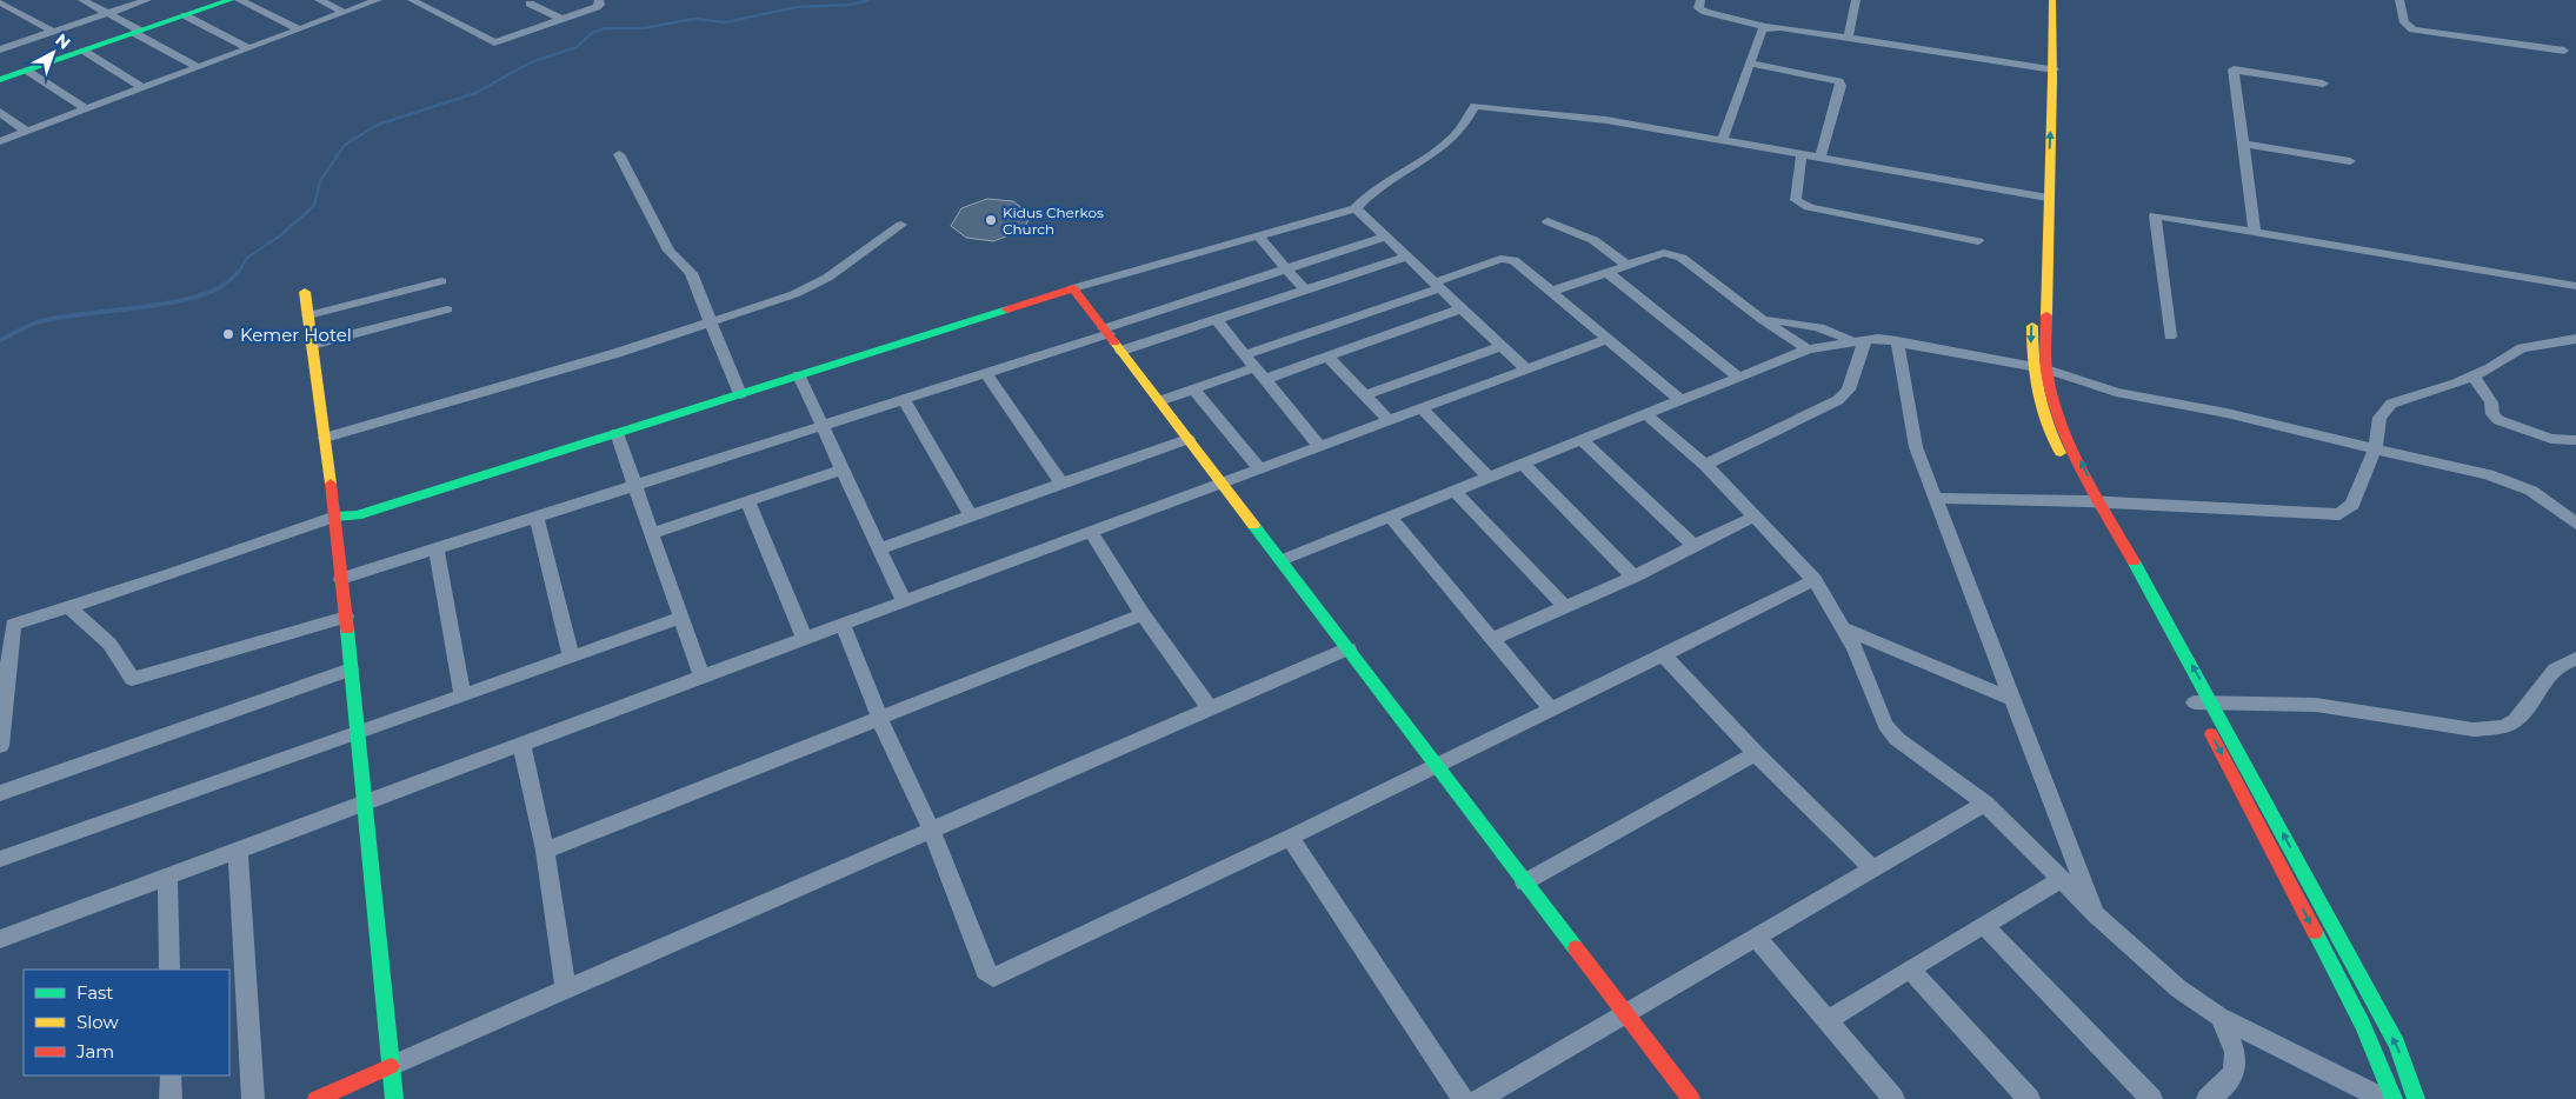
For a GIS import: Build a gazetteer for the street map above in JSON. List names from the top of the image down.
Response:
{
  "places": ["Kidus Cherkos Church", "Kemer Hotel"],
  "legend": ["Fast", "Slow", "Jam"],
  "north": "top right"
}
